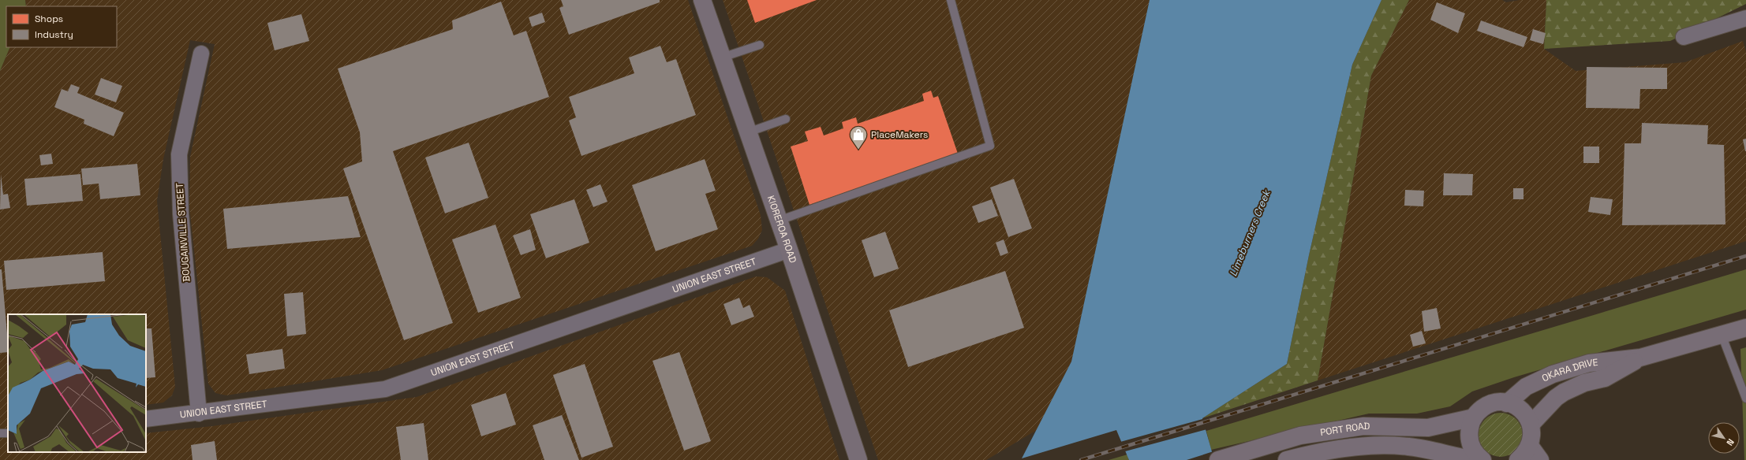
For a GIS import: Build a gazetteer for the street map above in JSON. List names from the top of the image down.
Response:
{
  "streets": {
    "main road": ["KIOREROA ROAD", "OKARA DRIVE", "PORT ROAD"],
    "street": ["BOUGAINVILLE STREET", "UNION EAST STREET"]
  },
  "crossings": [
    ["KIOREROA ROAD", "UNION EAST STREET"],
    ["BOUGAINVILLE STREET", "UNION EAST STREET"]
  ],
  "water": ["Limeburners Creek"],
  "places": {
    "shop": ["PlaceMakers"]
  },
  "legend": ["Shops", "Industry"],
  "north": "bottom right"
}
